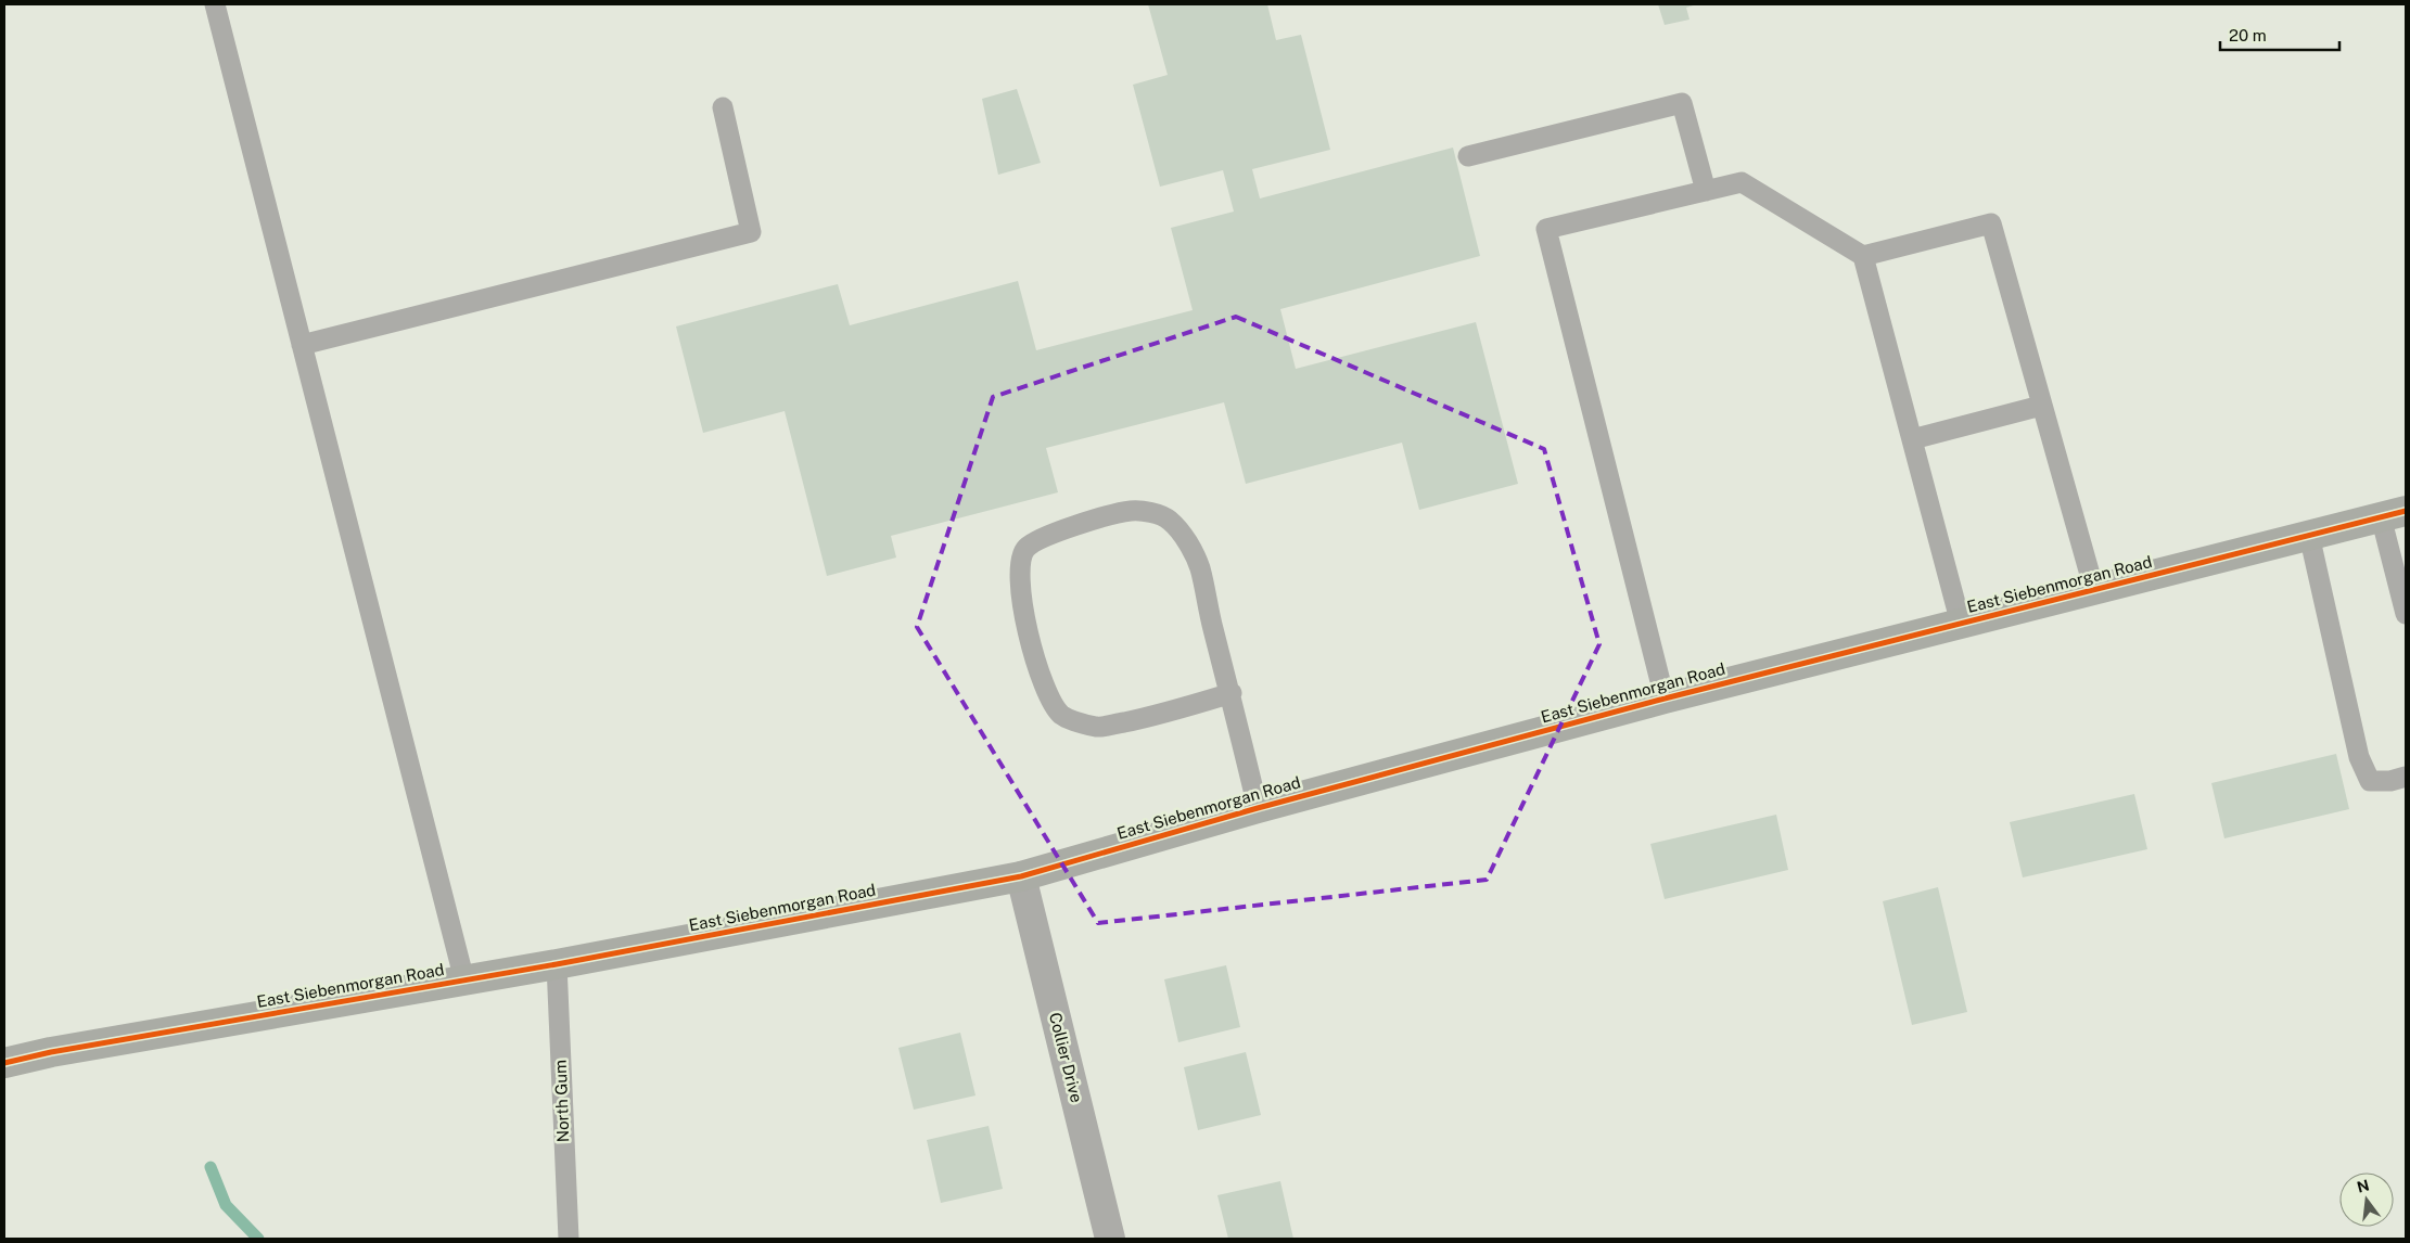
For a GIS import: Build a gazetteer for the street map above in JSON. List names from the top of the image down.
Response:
{
  "streets": {
    "street": ["East Siebenmorgan Road", "Collier Drive"],
    "lane": ["North Gum"]
  },
  "crossings": [
    ["East Siebenmorgan Road", "Collier Drive"],
    ["East Siebenmorgan Road", "North Gum"]
  ],
  "scale_bar": "20 m",
  "north": "top"
}
